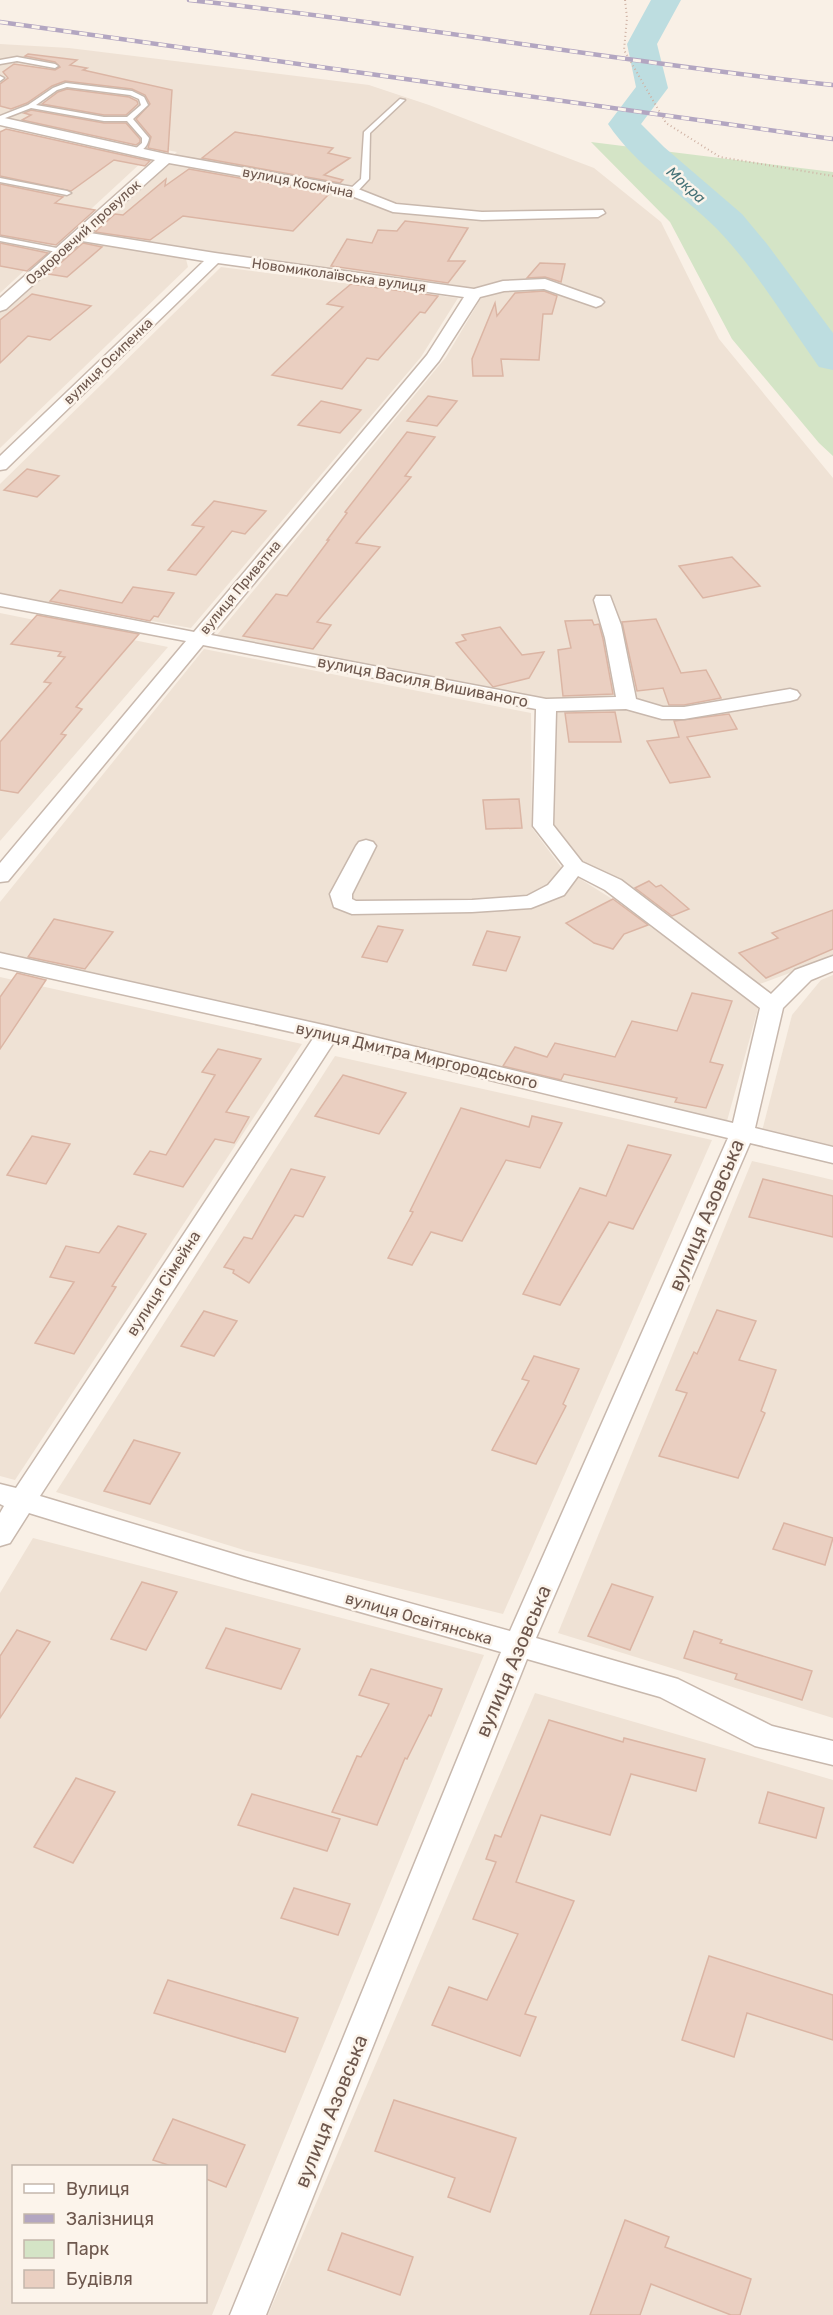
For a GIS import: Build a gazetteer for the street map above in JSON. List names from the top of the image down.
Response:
{
  "streets": {
    "street": [
      "вулиця Космічна",
      "Оздоровчий провулок",
      "Новомиколаївська вулиця",
      "вулиця Осипенка",
      "вулиця Приватна",
      "вулиця Василя Вишиваного",
      "вулиця Дмитра Миргородського",
      "вулиця Азовська",
      "вулиця Сімейна",
      "вулиця Освітянська"
    ]
  },
  "crossings": [
    ["вулиця Космічна", "Оздоровчий провулок"],
    ["Оздоровчий провулок", "Новомиколаївська вулиця"],
    ["Новомиколаївська вулиця", "вулиця Осипенка"],
    ["Новомиколаївська вулиця", "вулиця Приватна"],
    ["вулиця Приватна", "вулиця Василя Вишиваного"],
    ["вулиця Василя Вишиваного", "вулиця Азовська"],
    ["вулиця Дмитра Миргородського", "вулиця Азовська"],
    ["вулиця Дмитра Миргородського", "вулиця Сімейна"],
    ["вулиця Азовська", "вулиця Освітянська"],
    ["вулиця Сімейна", "вулиця Освітянська"]
  ],
  "water": ["Мокра"],
  "legend": [
    "Вулиця",
    "Залізниця",
    "Парк",
    "Будівля"
  ]
}
